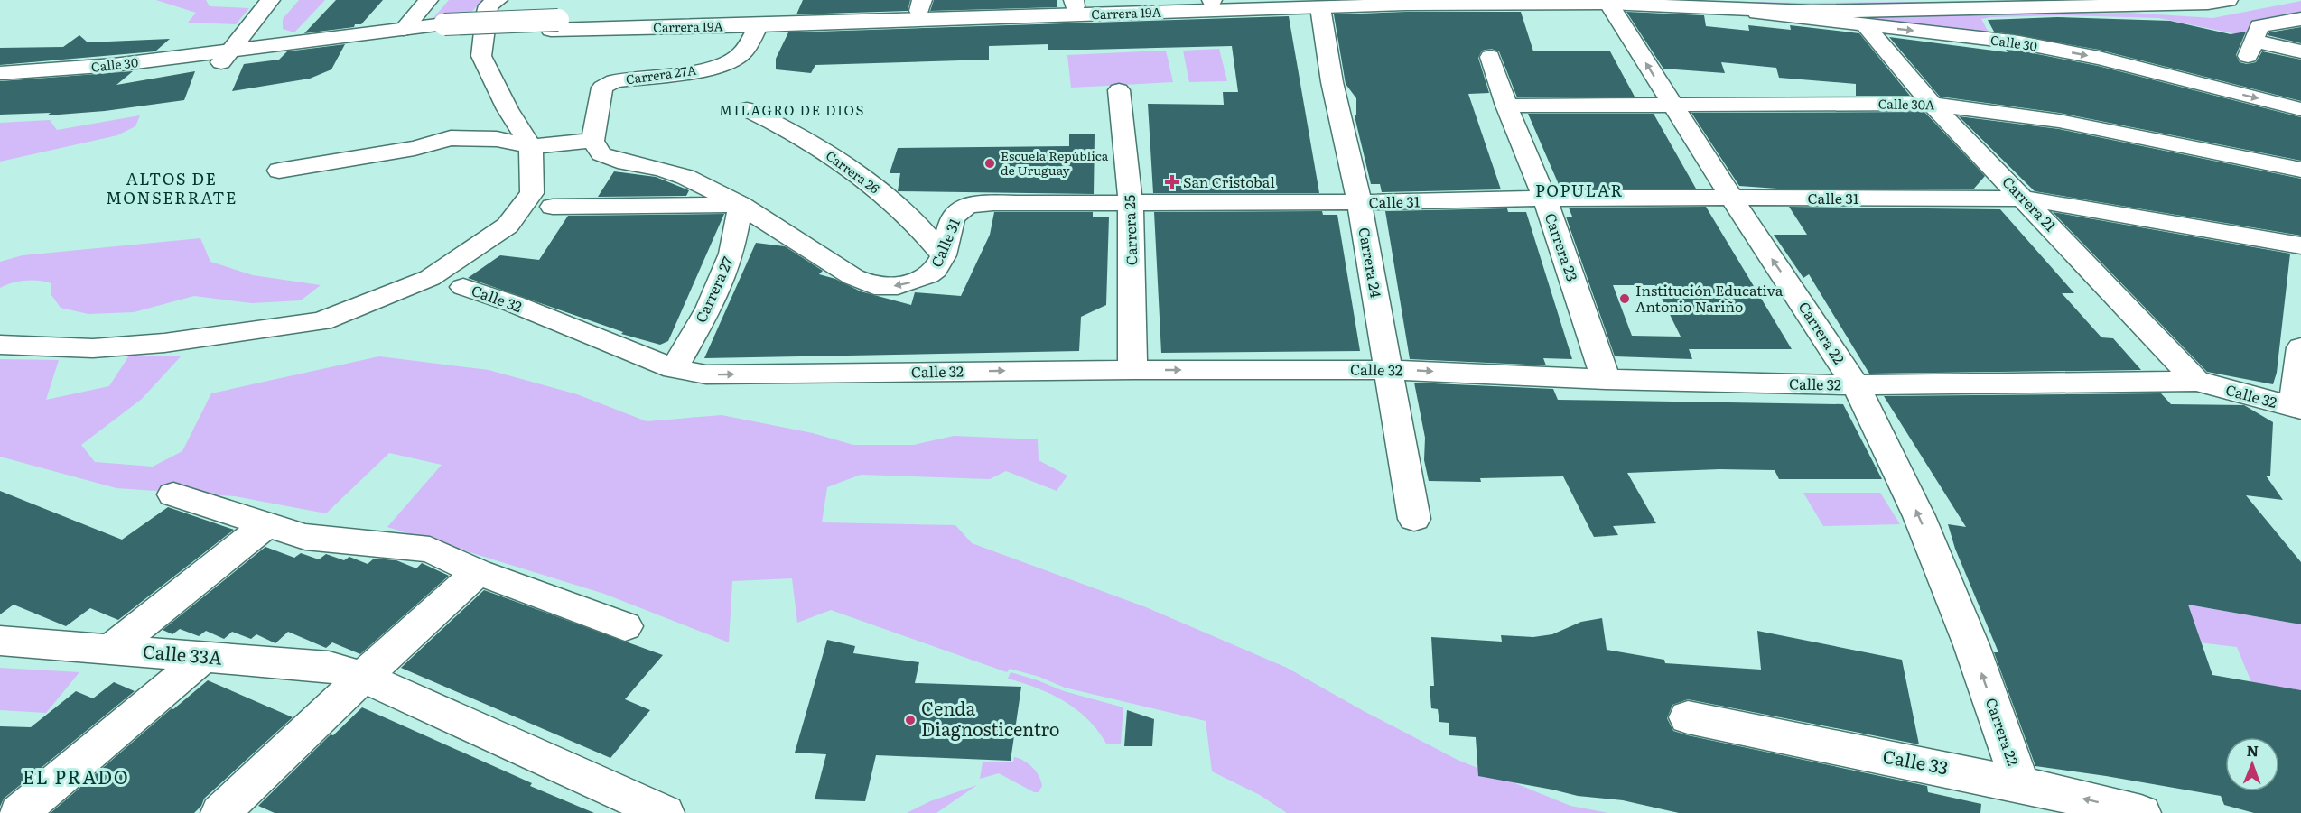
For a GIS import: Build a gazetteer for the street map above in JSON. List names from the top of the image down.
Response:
{
  "streets": {
    "street": [
      "Carrera 19A",
      "Calle 30",
      "Carrera 27A",
      "Calle 30A",
      "Carrera 26",
      "Calle 31",
      "Carrera 21",
      "Carrera 25",
      "Carrera 23",
      "Carrera 24",
      "Carrera 27",
      "Calle 32",
      "Carrera 22",
      "Calle 33A",
      "Calle 33"
    ]
  },
  "crossings": [
    ["Carrera 19A", "Calle 30"],
    ["Carrera 19A", "Carrera 27A"],
    ["Carrera 19A", "Carrera 24"],
    ["Carrera 19A", "Carrera 22"],
    ["Calle 30", "Carrera 21"],
    ["Calle 30A", "Carrera 21"],
    ["Calle 30A", "Carrera 23"],
    ["Calle 30A", "Carrera 22"],
    ["Carrera 26", "Calle 31"],
    ["Calle 31", "Carrera 21"],
    ["Calle 31", "Carrera 25"],
    ["Calle 31", "Carrera 23"],
    ["Calle 31", "Carrera 24"],
    ["Calle 31", "Carrera 27"],
    ["Calle 31", "Carrera 22"],
    ["Carrera 21", "Calle 32"],
    ["Carrera 25", "Calle 32"],
    ["Carrera 23", "Calle 32"],
    ["Carrera 24", "Calle 32"],
    ["Carrera 27", "Calle 32"],
    ["Calle 32", "Carrera 22"],
    ["Carrera 22", "Calle 33"]
  ],
  "one_way": ["Calle 30", "Calle 32", "Carrera 22"],
  "districts": [
    "MILAGRO DE DIOS",
    "ALTOS DE MONSERRATE",
    "POPULAR",
    "EL PRADO"
  ],
  "places": {
    "other": ["Escuela República de Uruguay", "Institución Educativa Antonio Nariño", "Cenda Diagnosticentro"],
    "health": ["San Cristobal"]
  },
  "north": "top"
}
